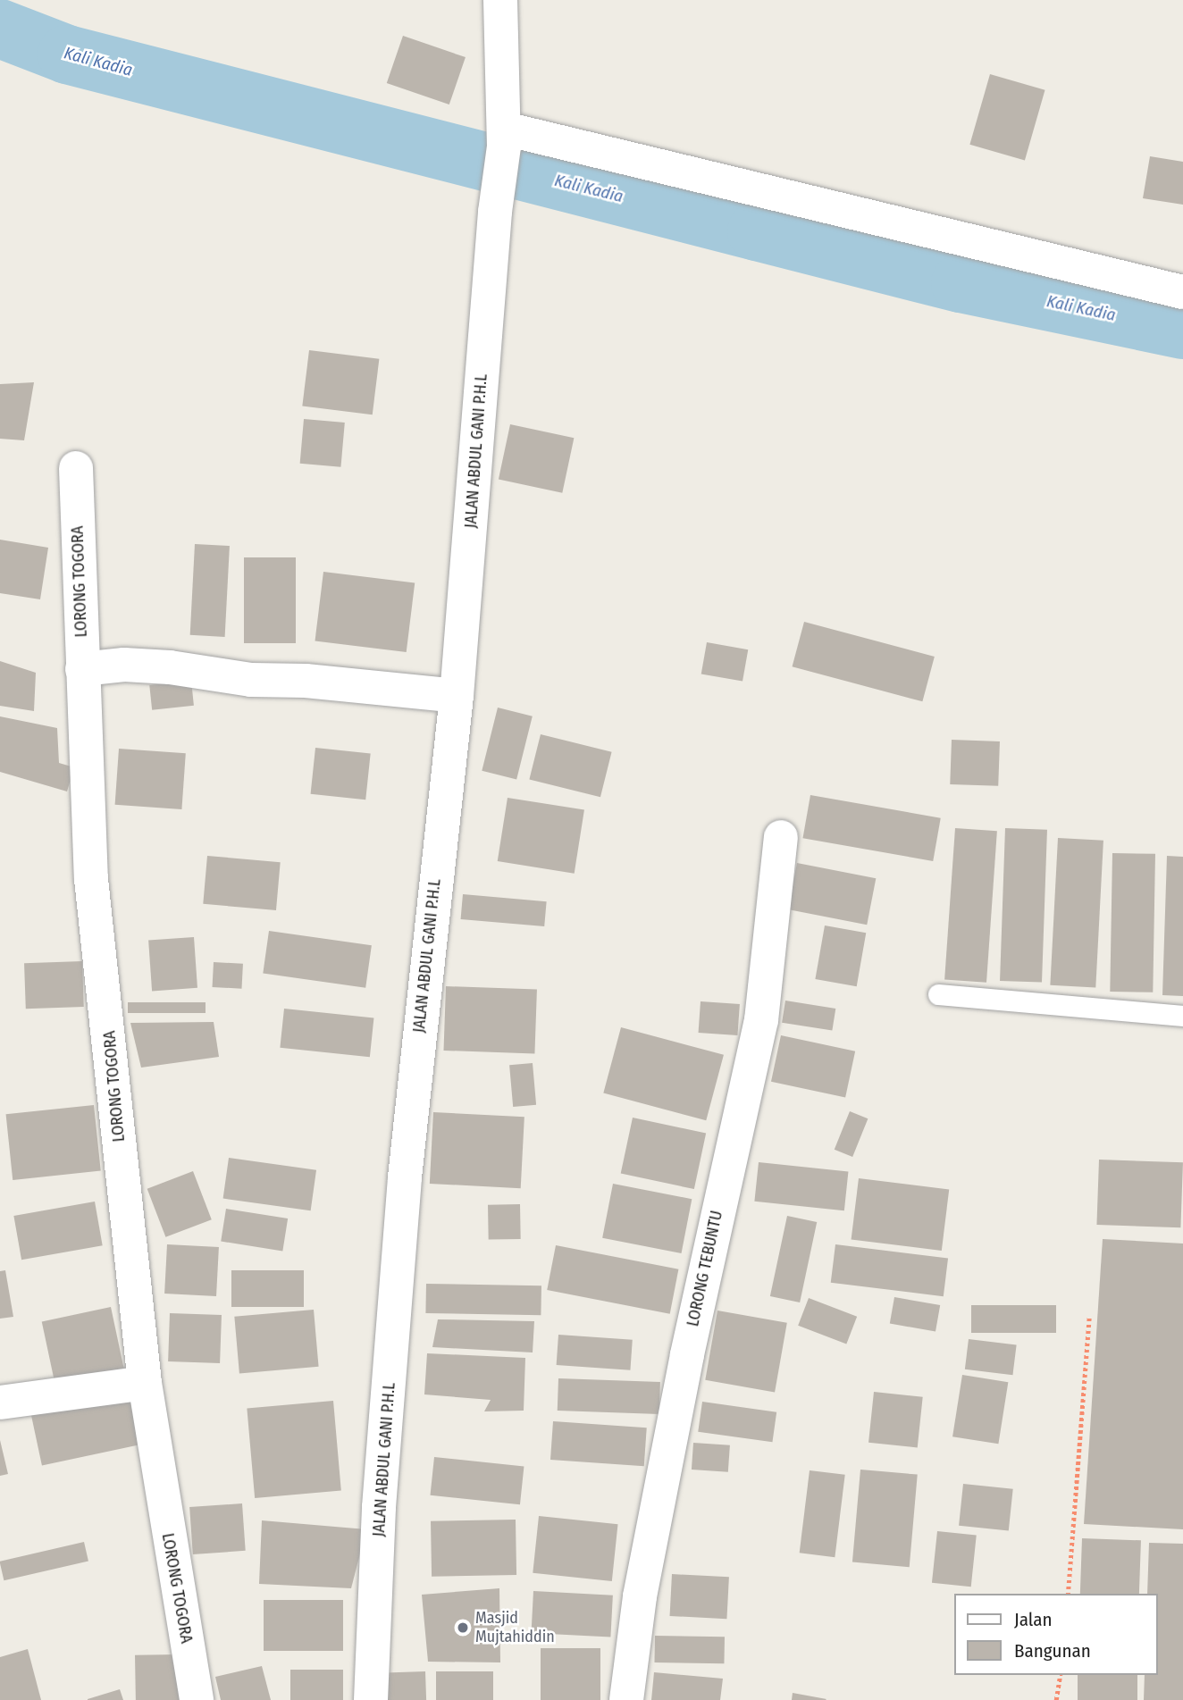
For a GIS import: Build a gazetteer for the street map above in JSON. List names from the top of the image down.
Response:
{
  "streets": {
    "street": ["JALAN ABDUL GANI P.H.L", "LORONG TOGORA", "LORONG TEBUNTU"]
  },
  "water": ["Kali Kadia"],
  "places": ["Masjid Mujtahiddin"],
  "legend": ["Jalan", "Bangunan"]
}
